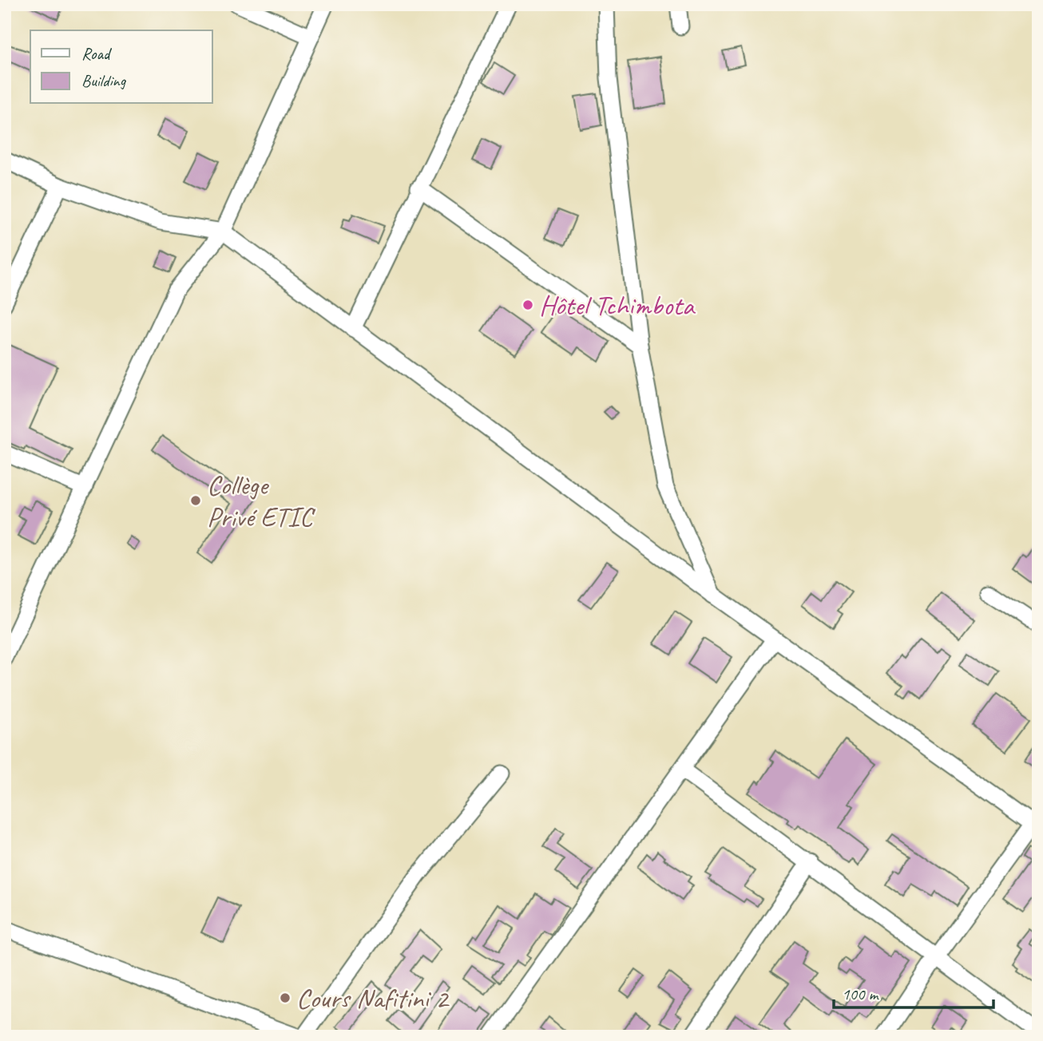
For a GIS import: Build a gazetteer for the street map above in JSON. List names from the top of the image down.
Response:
{
  "places": ["Hôtel Tchimbota", "Collège Privé ETIC", "Cours Nafitini 2"],
  "legend": ["Road", "Building"],
  "scale_bar": "100 m"
}
